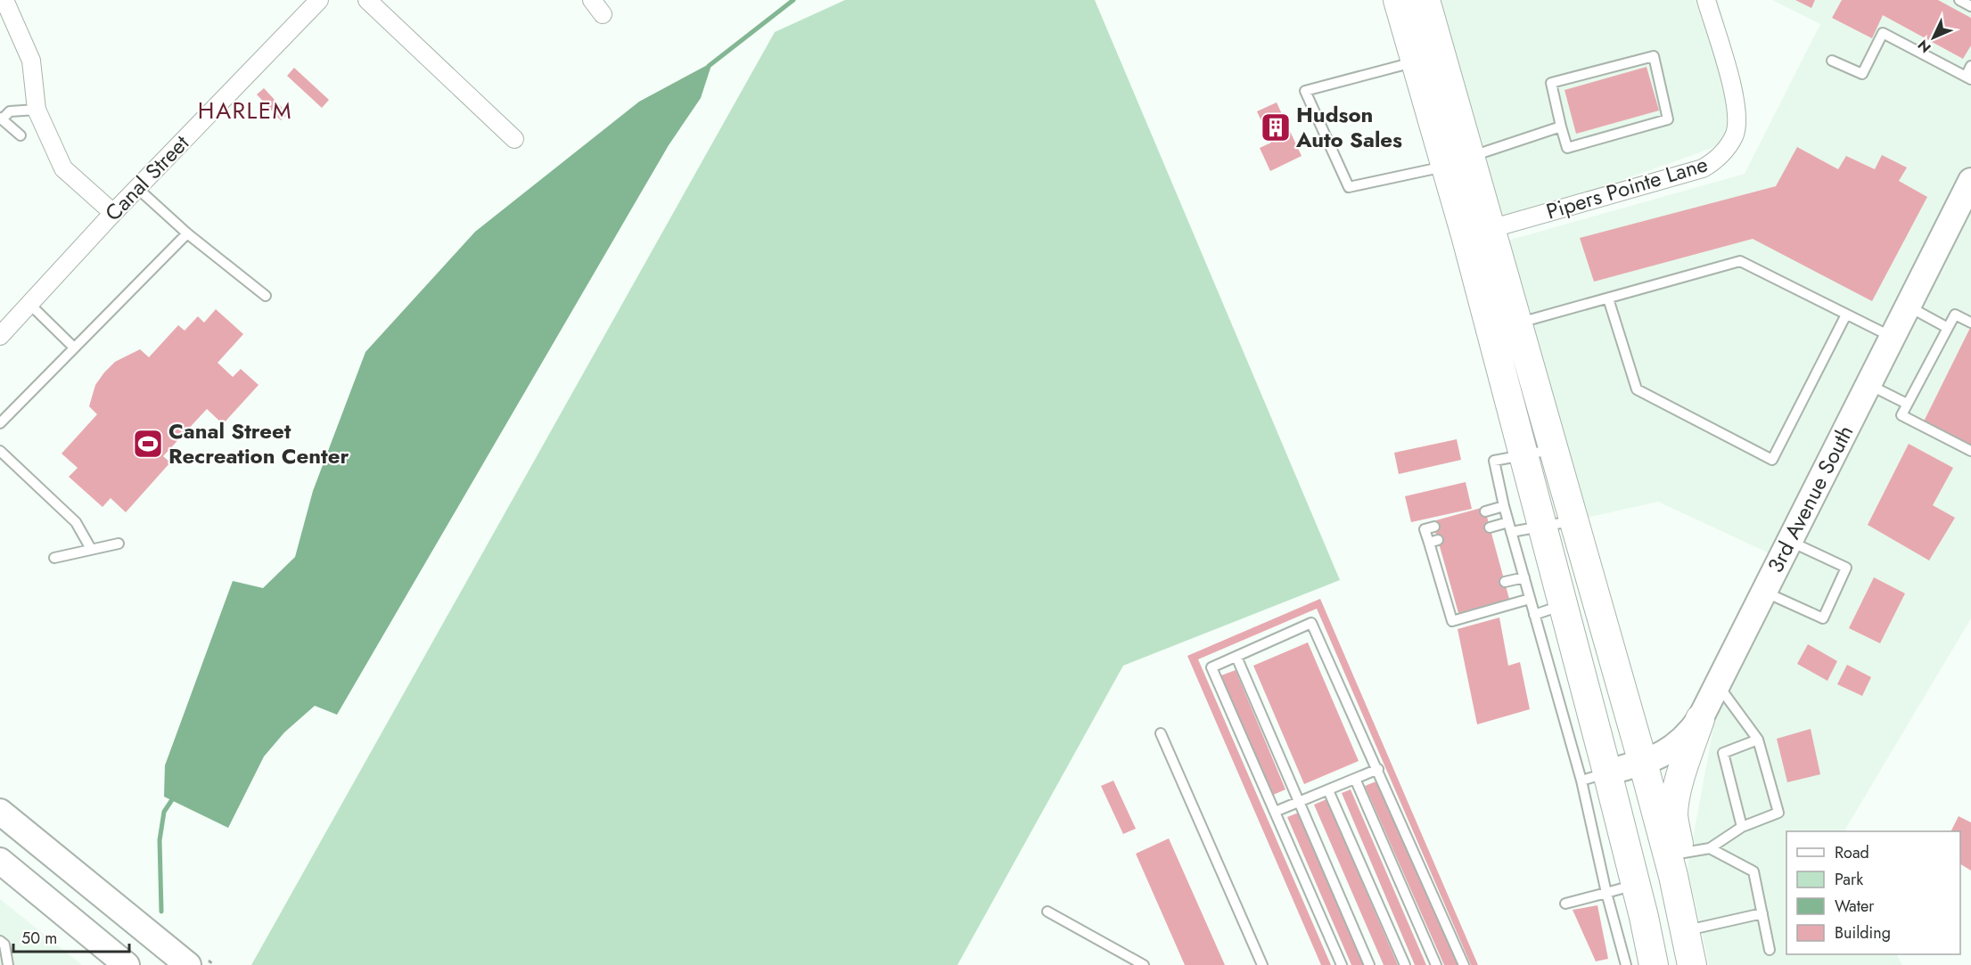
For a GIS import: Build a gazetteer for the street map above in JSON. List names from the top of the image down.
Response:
{
  "streets": {
    "main road": ["3rd Avenue South"],
    "street": ["Canal Street", "Pipers Pointe Lane"]
  },
  "districts": ["HARLEM"],
  "places": {
    "building": ["Hudson Auto Sales"],
    "sports": ["Canal Street Recreation Center"]
  },
  "legend": [
    "Road",
    "Park",
    "Water",
    "Building"
  ],
  "scale_bar": "50 m",
  "north": "bottom left"
}
